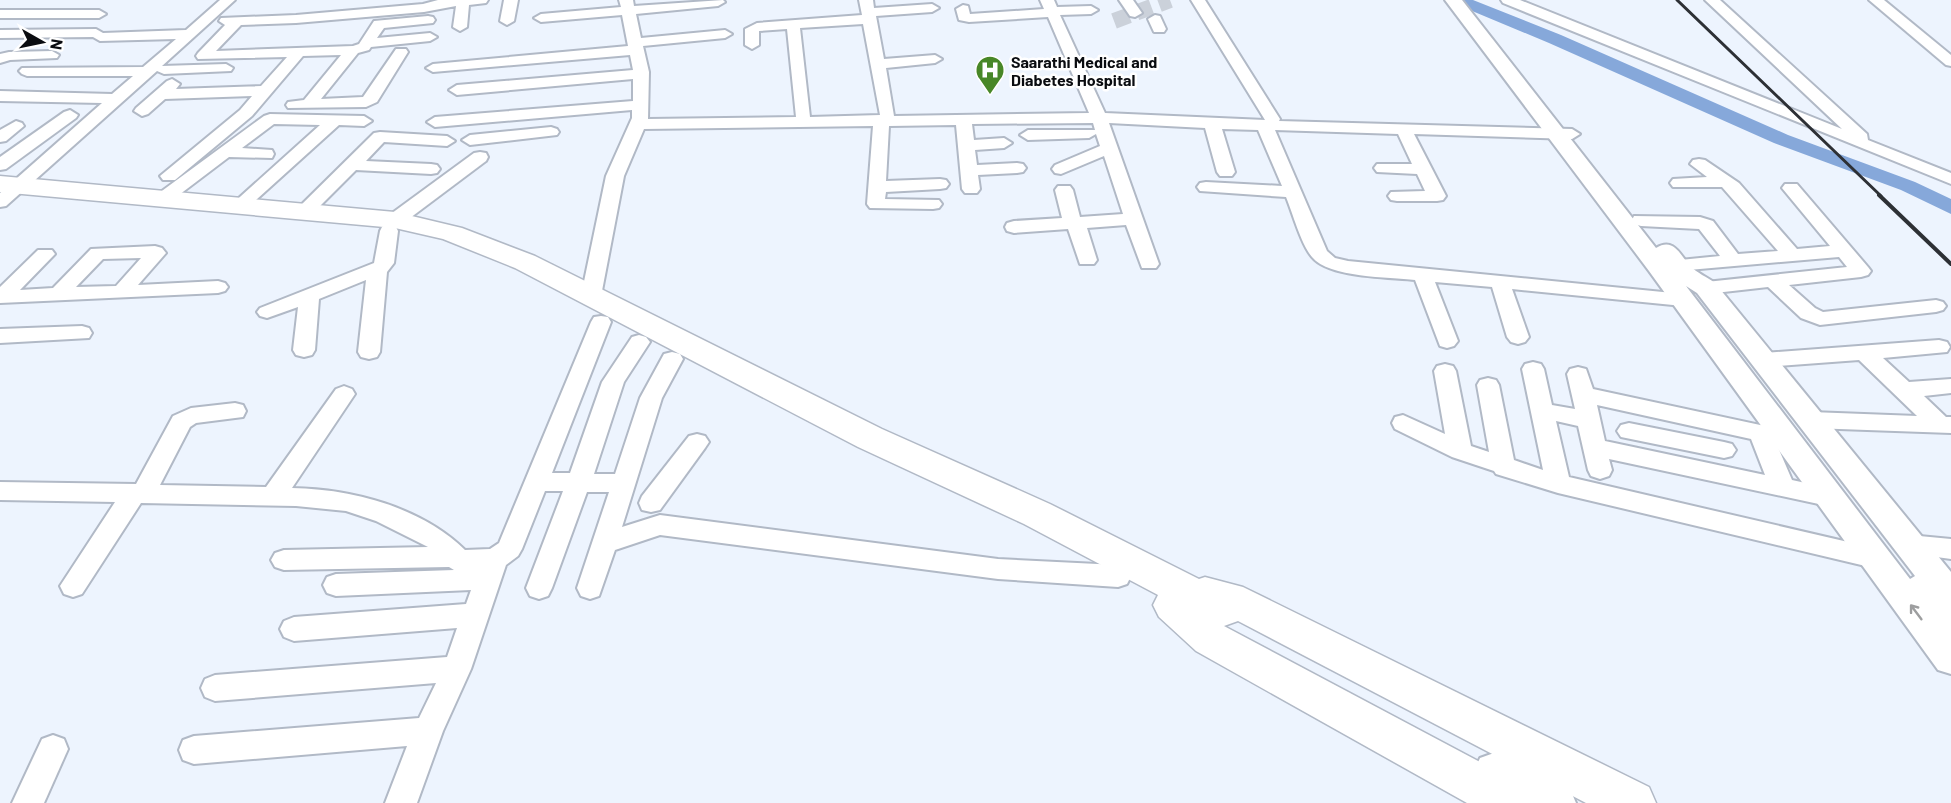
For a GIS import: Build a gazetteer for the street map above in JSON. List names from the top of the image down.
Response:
{
  "places": {
    "hospital": ["Saarathi Medical and Diabetes Hospital"]
  },
  "north": "right"
}
